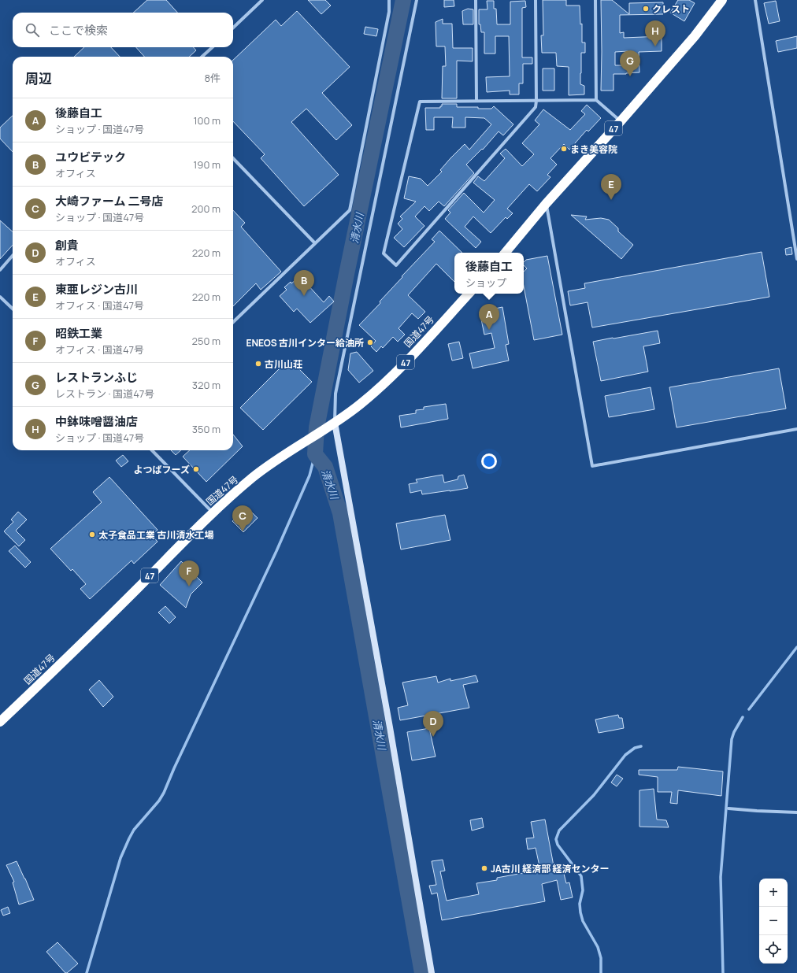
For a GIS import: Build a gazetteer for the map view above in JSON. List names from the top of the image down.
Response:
{
  "streets": {
    "highway": ["47", "国道47号"]
  },
  "water": ["清水川"],
  "places": [
    "クレスト",
    "まき美容院",
    "ENEOS 古川インター給油所",
    "古川山荘",
    "よつばフーズ",
    "太子食品工業 古川清水工場",
    "JA古川 経済部 経済センター"
  ],
  "page": {
    "search": "ここで検索",
    "pins": [
      "H",
      "G",
      "E",
      "B",
      "A",
      "C",
      "F",
      "D"
    ],
    "heading": ["周辺", "8件"],
    "list": [
      {
        "mark": "A",
        "name": "後藤自工",
        "note": "ショップ · 国道47号",
        "value": "100 m"
      },
      {
        "mark": "B",
        "name": "ユウビテック",
        "note": "オフィス",
        "value": "190 m"
      },
      {
        "mark": "C",
        "name": "大崎ファーム 二号店",
        "note": "ショップ · 国道47号",
        "value": "200 m"
      },
      {
        "mark": "D",
        "name": "創貴",
        "note": "オフィス",
        "value": "220 m"
      },
      {
        "mark": "E",
        "name": "東亜レジン古川",
        "note": "オフィス · 国道47号",
        "value": "220 m"
      },
      {
        "mark": "F",
        "name": "昭鉄工業",
        "note": "オフィス · 国道47号",
        "value": "250 m"
      },
      {
        "mark": "G",
        "name": "レストランふじ",
        "note": "レストラン · 国道47号",
        "value": "320 m"
      },
      {
        "mark": "H",
        "name": "中鉢味噌醤油店",
        "note": "ショップ · 国道47号",
        "value": "350 m"
      }
    ],
    "popup": ["後藤自工", "ショップ"],
    "map_buttons": ["+", "−"]
  }
}
